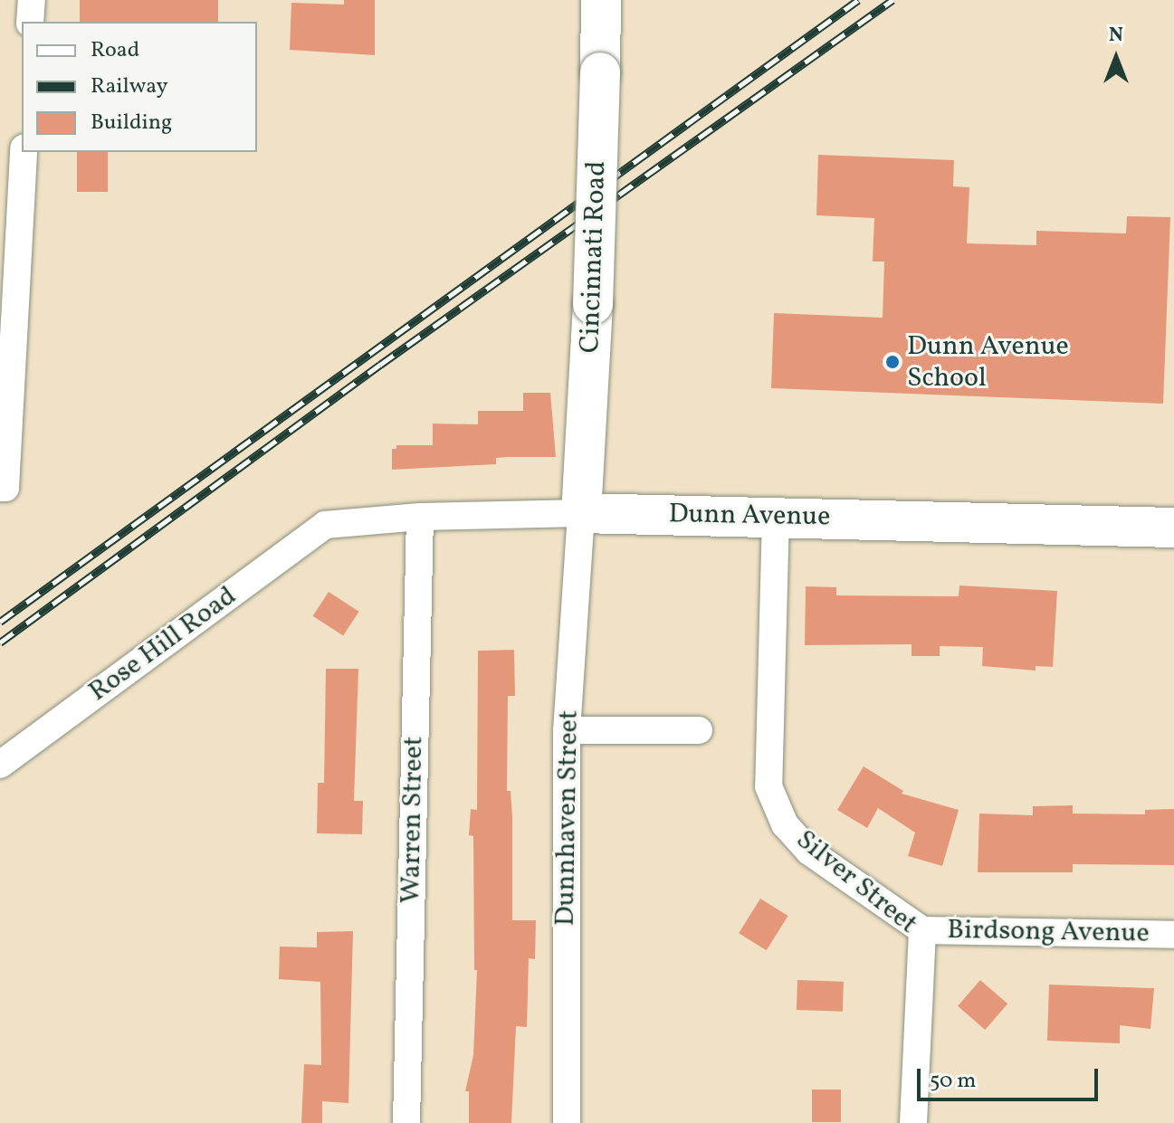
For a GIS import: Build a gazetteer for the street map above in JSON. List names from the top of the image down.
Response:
{
  "streets": {
    "street": [
      "Cincinnati Road",
      "Dunn Avenue",
      "Rose Hill Road",
      "Dunnhaven Street",
      "Warren Street",
      "Silver Street",
      "Birdsong Avenue"
    ]
  },
  "crossings": [
    ["Cincinnati Road", "Dunn Avenue"],
    ["Cincinnati Road", "Dunnhaven Street"],
    ["Dunn Avenue", "Rose Hill Road"],
    ["Dunn Avenue", "Dunnhaven Street"],
    ["Dunn Avenue", "Warren Street"],
    ["Dunn Avenue", "Silver Street"],
    ["Silver Street", "Birdsong Avenue"]
  ],
  "places": ["Dunn Avenue School"],
  "legend": ["Road", "Railway", "Building"],
  "scale_bar": "50 m",
  "north": "top"
}
